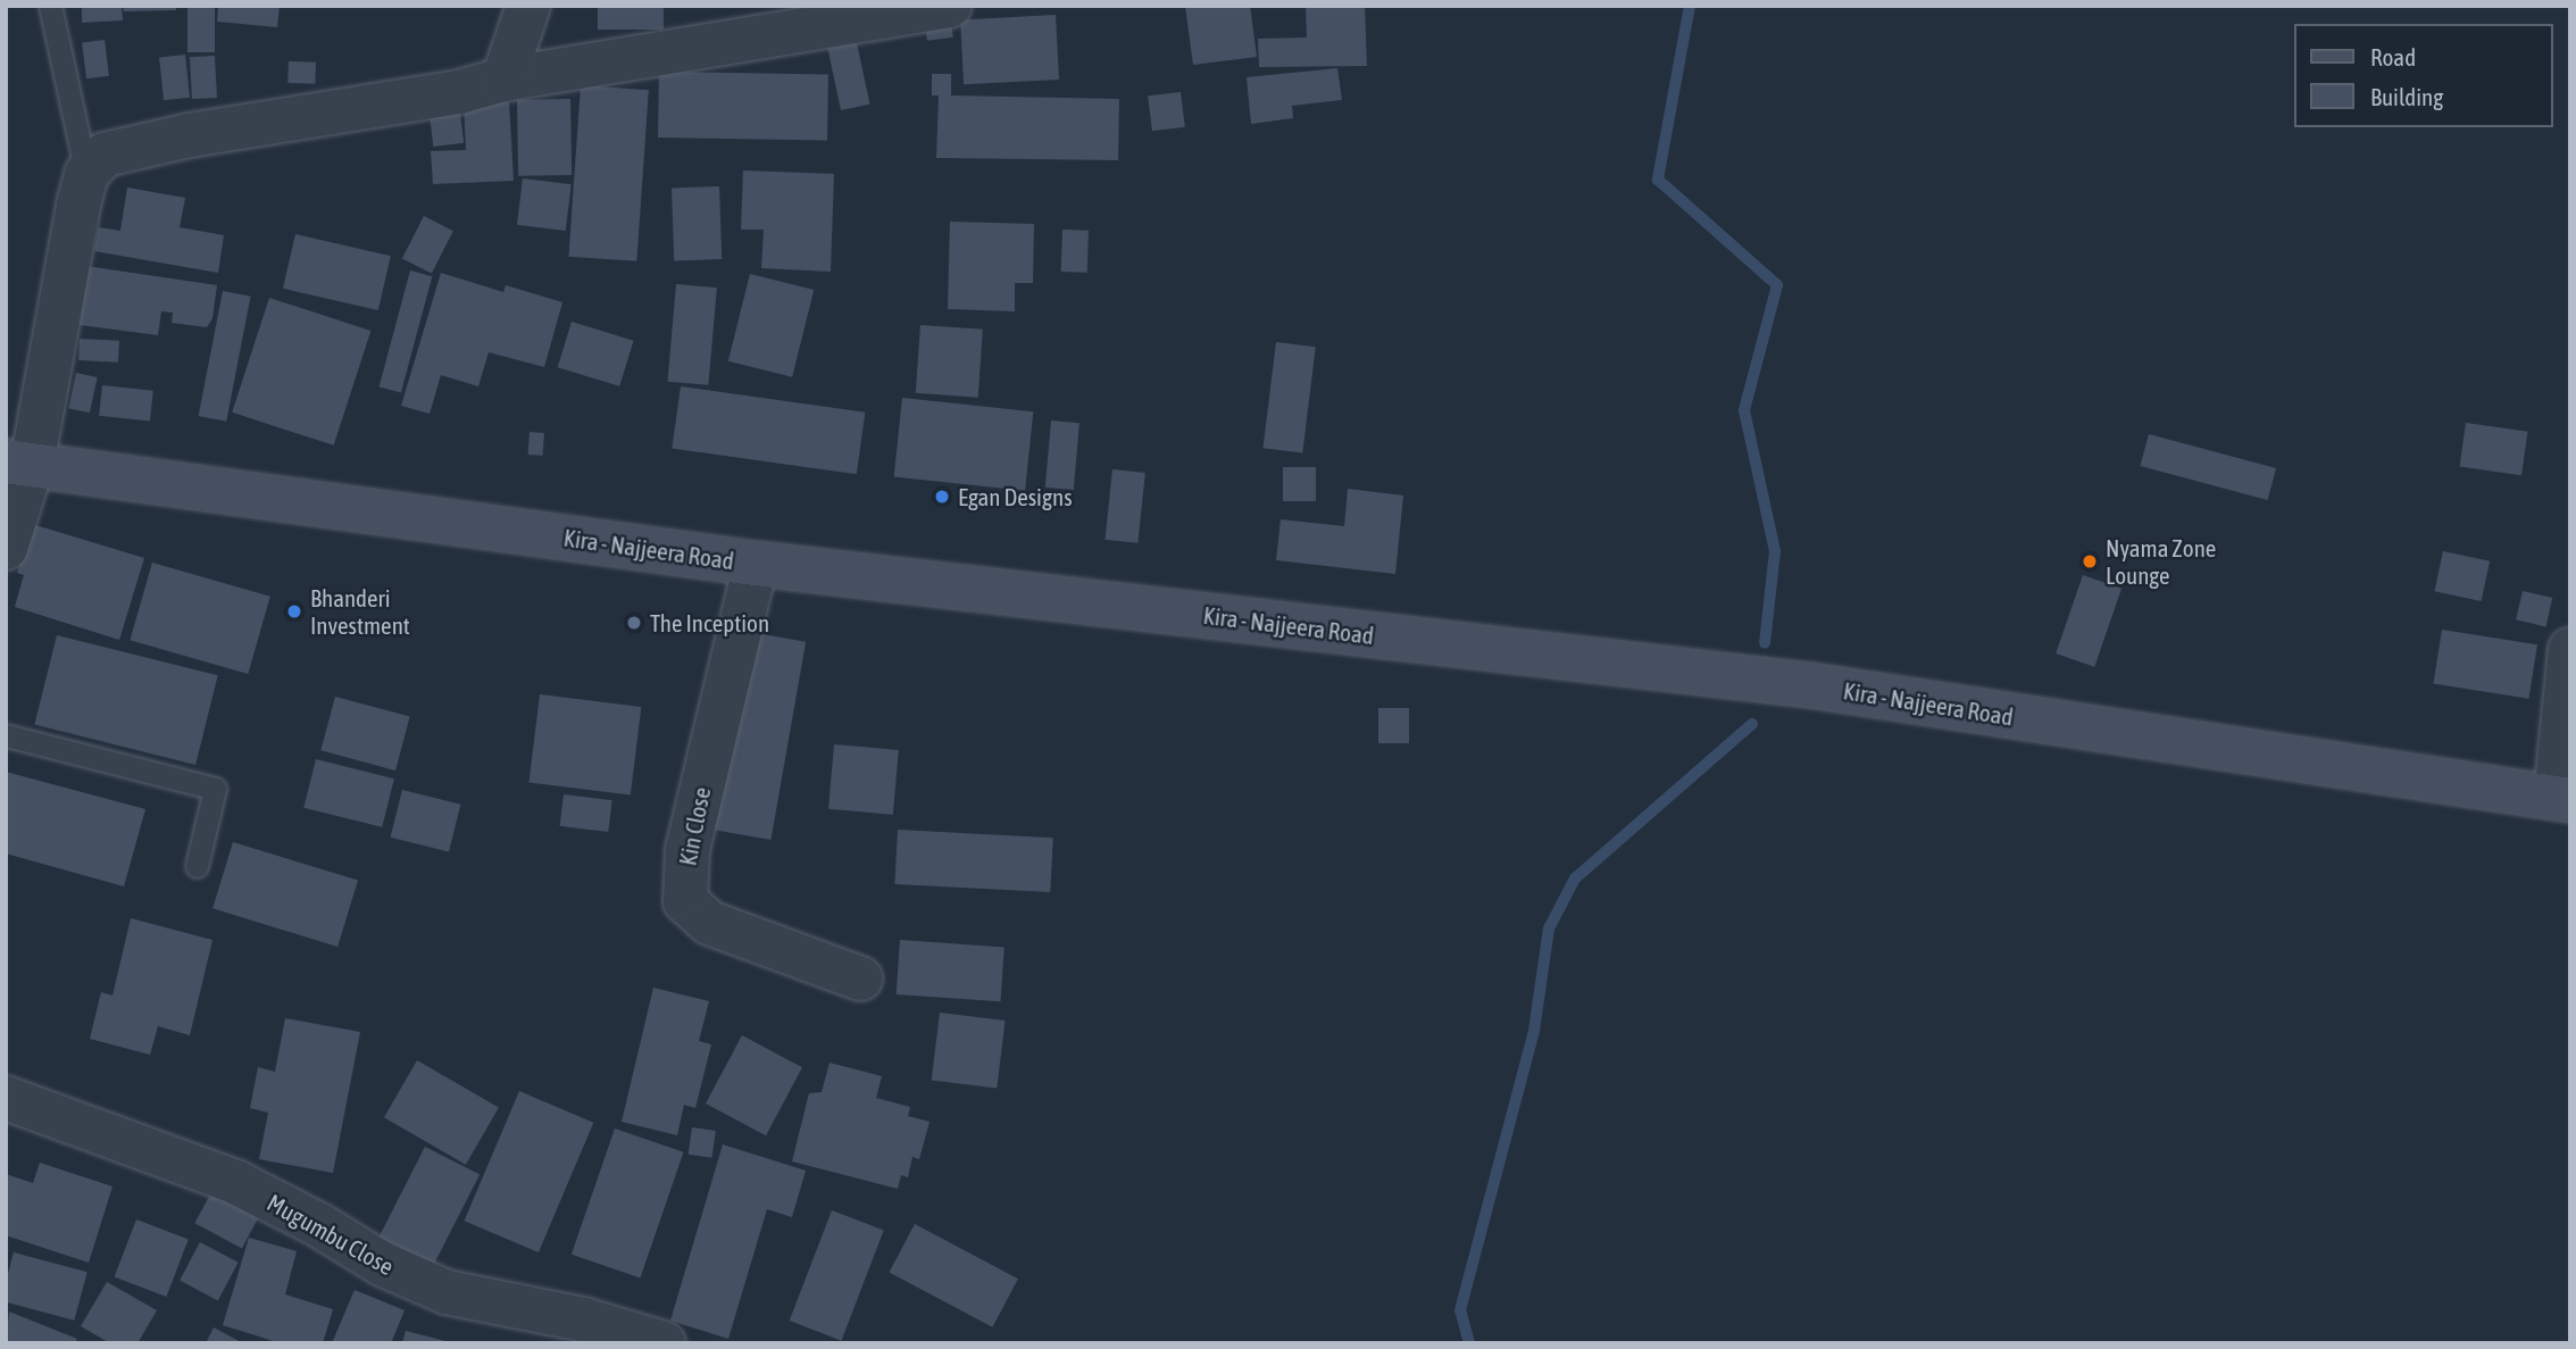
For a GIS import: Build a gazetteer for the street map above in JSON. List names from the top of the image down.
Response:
{
  "streets": {
    "main road": ["Kira - Najjeera Road"],
    "street": ["Kin Close", "Mugumbu Close"]
  },
  "crossings": [
    ["Kira - Najjeera Road", "Kin Close"]
  ],
  "places": [
    "Egan Designs",
    "Nyama Zone Lounge",
    "Bhanderi Investment",
    "The Inception"
  ],
  "legend": ["Road", "Building"]
}
